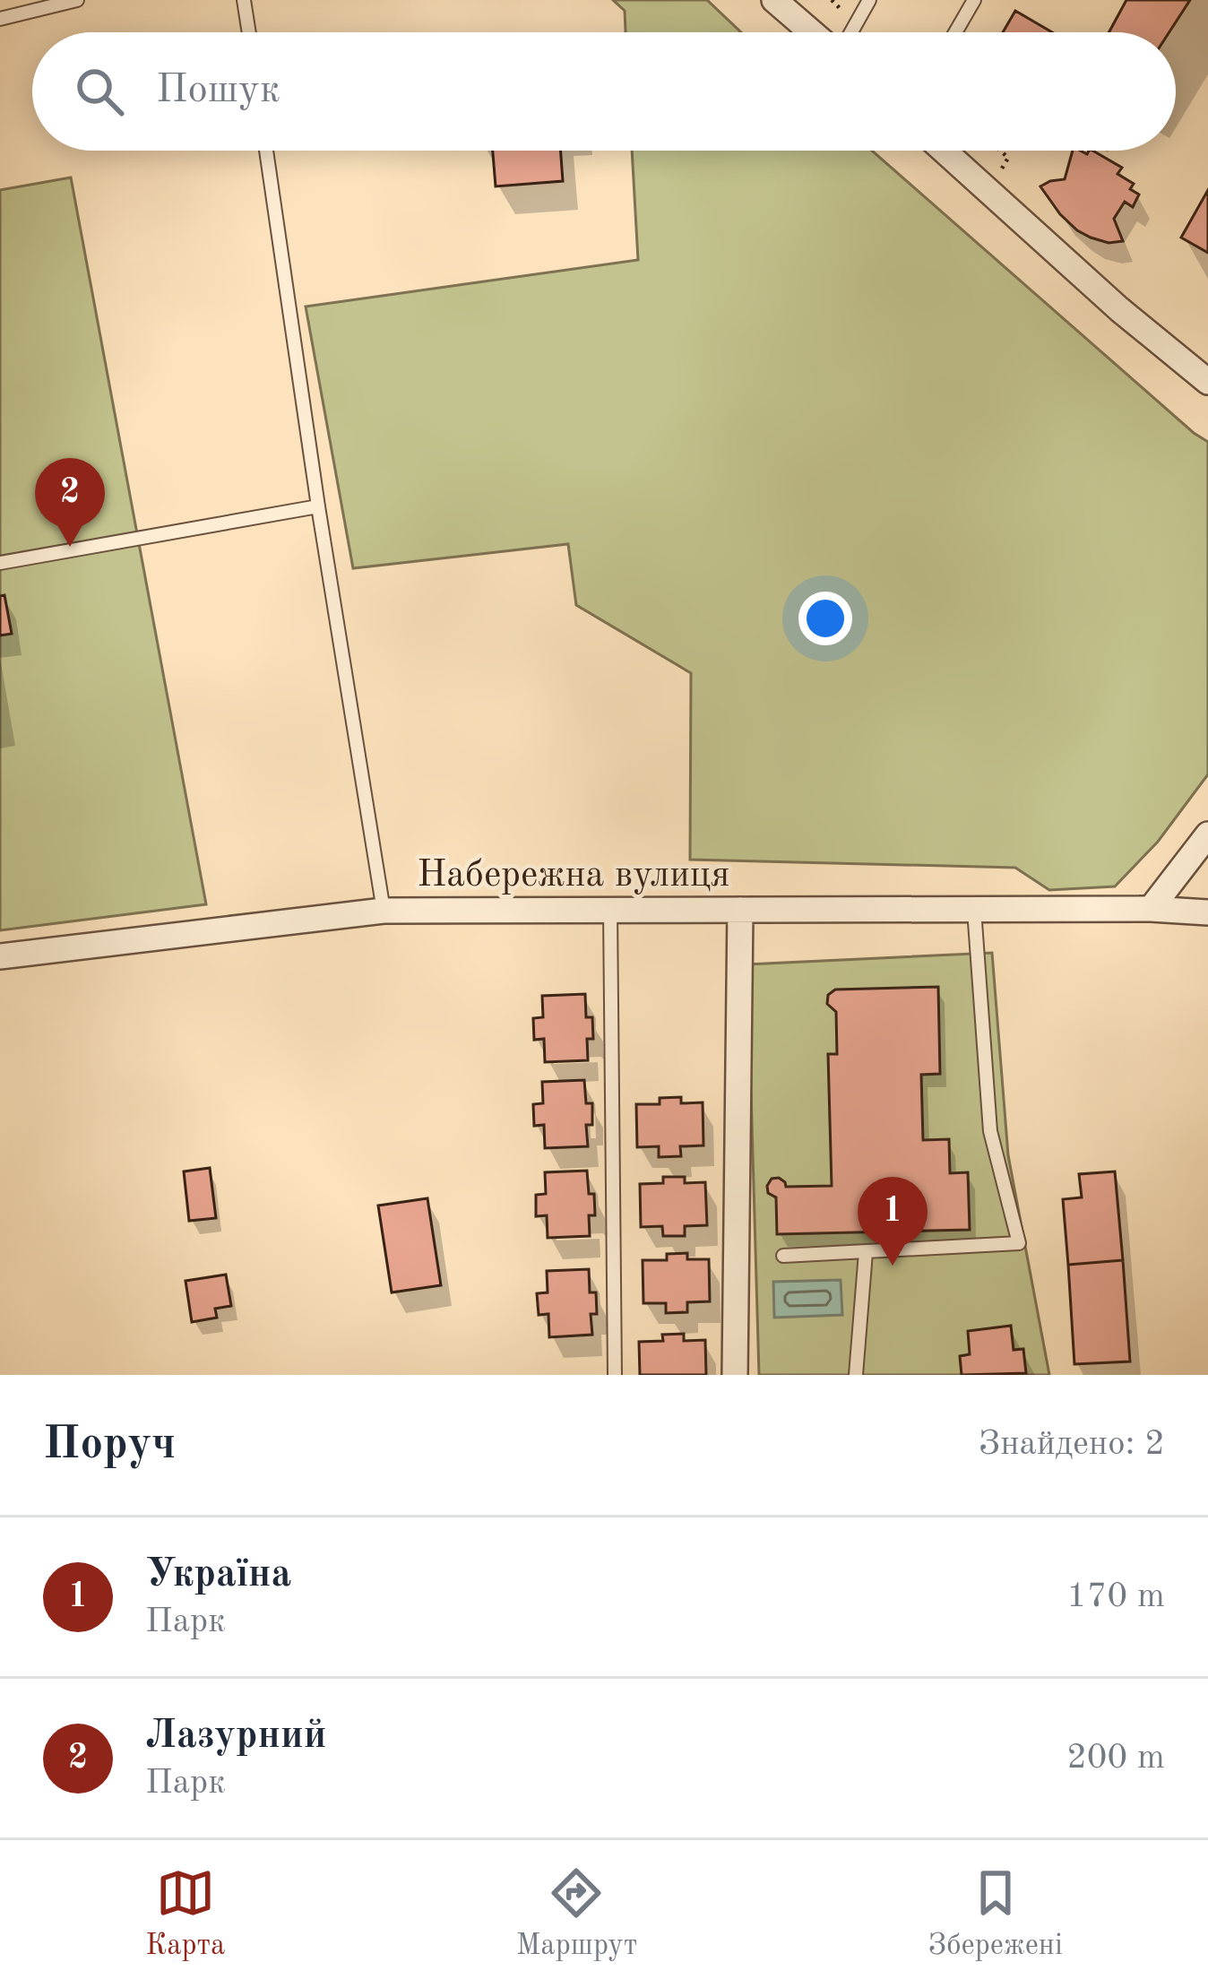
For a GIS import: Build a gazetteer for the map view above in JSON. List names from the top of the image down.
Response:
{
  "streets": {
    "street": ["Набережна вулиця"]
  },
  "page": {
    "search": "Пошук",
    "pins": ["2", "1"],
    "heading": ["Поруч", "Знайдено: 2"],
    "list": [
      {
        "mark": "1",
        "name": "Україна",
        "note": "Парк",
        "value": "170 m"
      },
      {
        "mark": "2",
        "name": "Лазурний",
        "note": "Парк",
        "value": "200 m"
      }
    ],
    "nav": ["Карта", "Маршрут", "Збережені"]
  }
}
